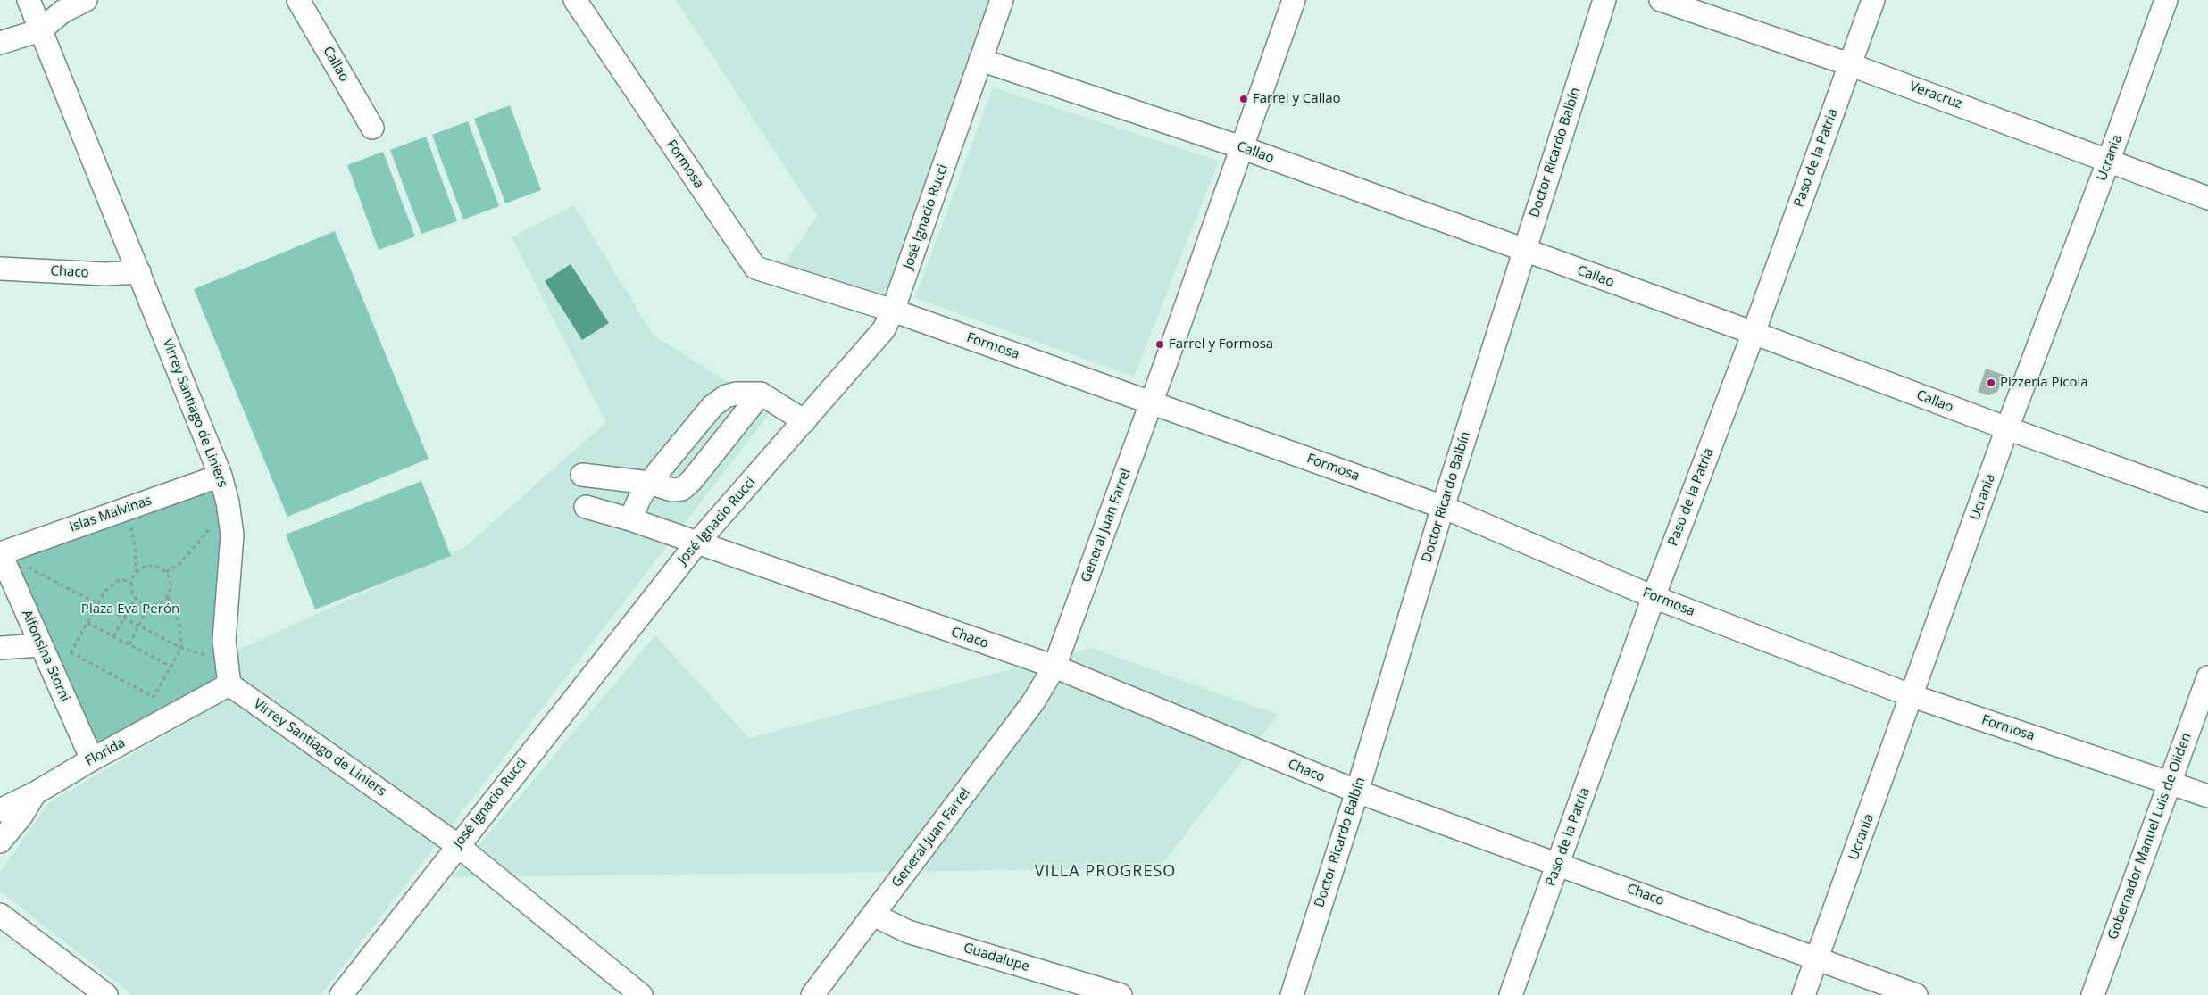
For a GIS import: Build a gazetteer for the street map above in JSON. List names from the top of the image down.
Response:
{
  "streets": {
    "street": [
      "Callao",
      "Veracruz",
      "Doctor Ricardo Balbín",
      "Paso de la Patria",
      "Ucrania",
      "Formosa",
      "José Ignacio Rucci",
      "Chaco",
      "Virrey Santiago de Liniers",
      "Islas Malvinas",
      "General Juan Farrel",
      "Alfonsina Storni",
      "Florida",
      "Gobernador Manuel Luis de Oliden",
      "Guadalupe"
    ]
  },
  "crossings": [
    ["Callao", "Doctor Ricardo Balbín"],
    ["Callao", "Paso de la Patria"],
    ["Callao", "Ucrania"],
    ["Callao", "José Ignacio Rucci"],
    ["Callao", "General Juan Farrel"],
    ["Veracruz", "Paso de la Patria"],
    ["Veracruz", "Ucrania"],
    ["Doctor Ricardo Balbín", "Formosa"],
    ["Doctor Ricardo Balbín", "Chaco"],
    ["Paso de la Patria", "Formosa"],
    ["Paso de la Patria", "Chaco"],
    ["Ucrania", "Formosa"],
    ["Ucrania", "Chaco"],
    ["Formosa", "José Ignacio Rucci"],
    ["Formosa", "General Juan Farrel"],
    ["Formosa", "Gobernador Manuel Luis de Oliden"],
    ["José Ignacio Rucci", "Chaco"],
    ["José Ignacio Rucci", "Virrey Santiago de Liniers"],
    ["Chaco", "Virrey Santiago de Liniers"],
    ["Chaco", "General Juan Farrel"],
    ["Virrey Santiago de Liniers", "Islas Malvinas"],
    ["Virrey Santiago de Liniers", "Florida"],
    ["Islas Malvinas", "Alfonsina Storni"],
    ["General Juan Farrel", "Guadalupe"],
    ["Alfonsina Storni", "Florida"]
  ],
  "districts": ["VILLA PROGRESO"],
  "parks": ["Plaza Eva Perón"],
  "places": ["Farrel y Callao", "Farrel y Formosa", "Pizzeria Picola"]
}
